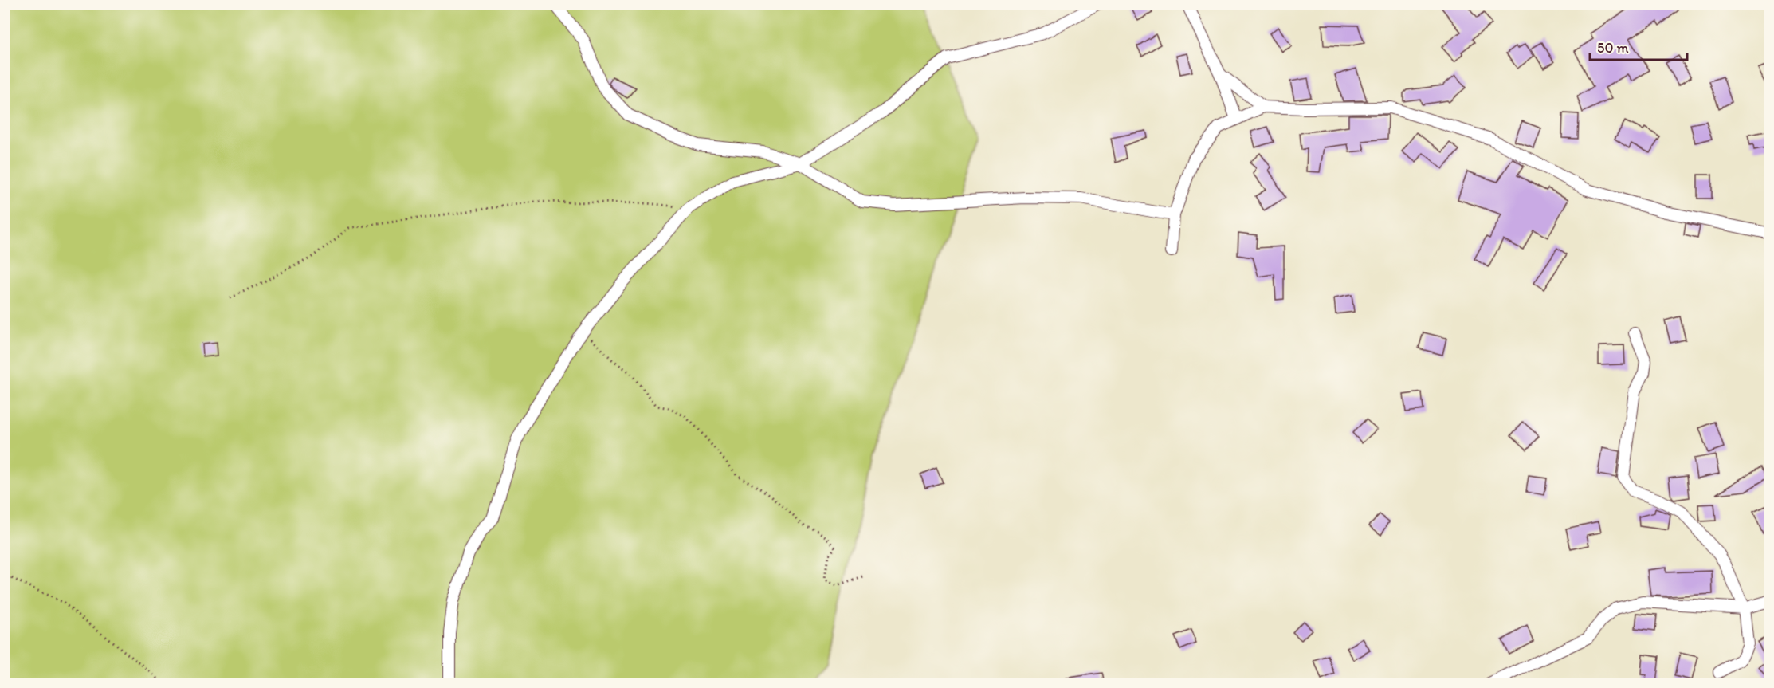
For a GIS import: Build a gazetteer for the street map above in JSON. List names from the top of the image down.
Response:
{
  "scale_bar": "50 m"
}
